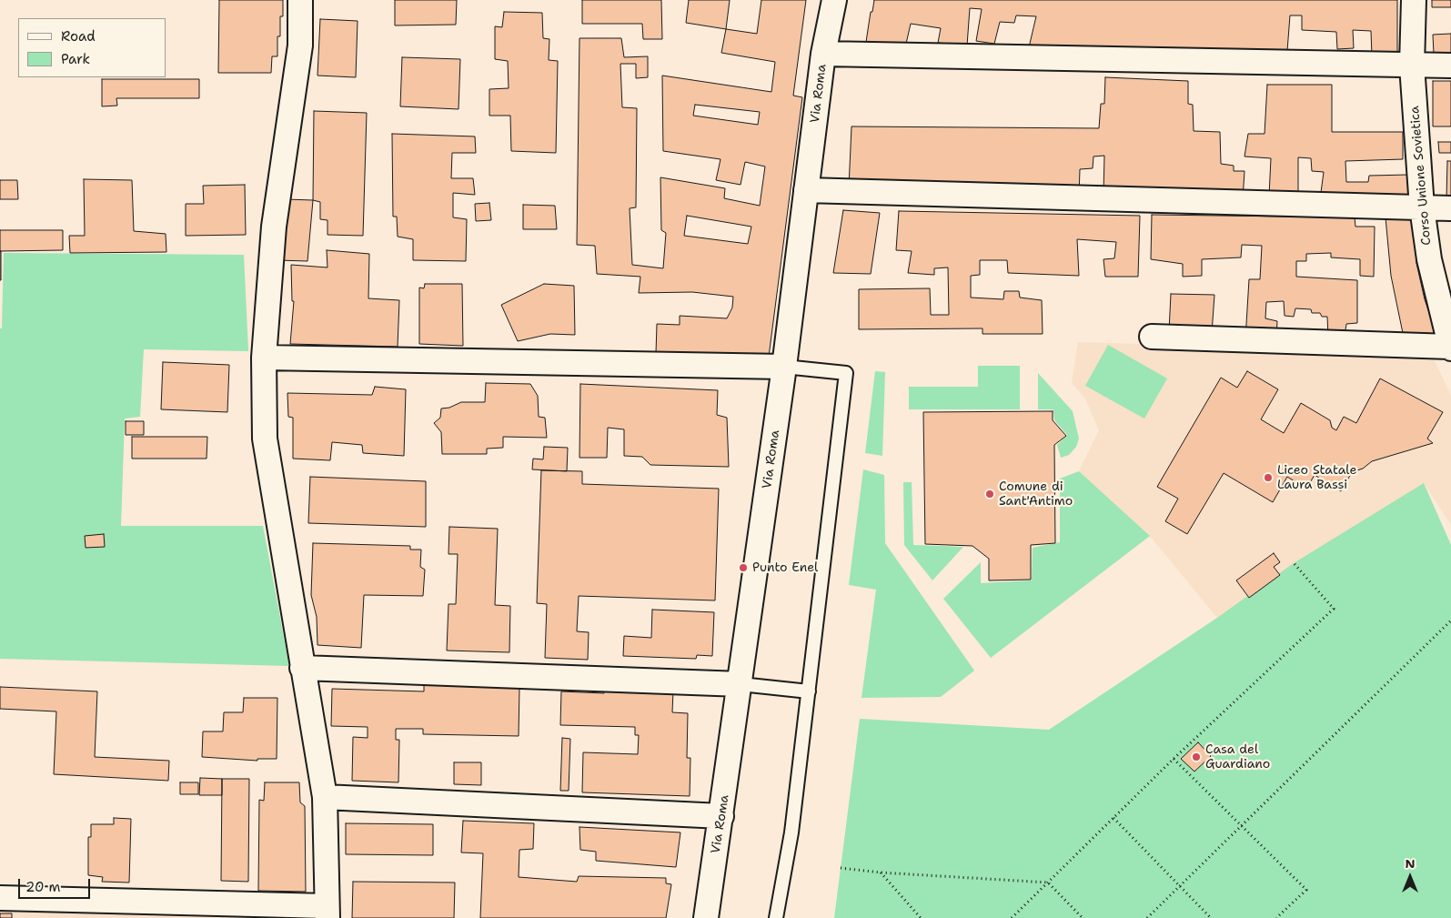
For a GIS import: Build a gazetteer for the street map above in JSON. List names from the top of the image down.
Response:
{
  "streets": {
    "street": ["Via Roma", "Corso Unione Sovietica"]
  },
  "places": [
    "Liceo Statale Laura Bassi",
    "Comune di Sant'Antimo",
    "Punto Enel",
    "Casa del Guardiano"
  ],
  "legend": ["Road", "Park"],
  "scale_bar": "20 m",
  "north": "top"
}
